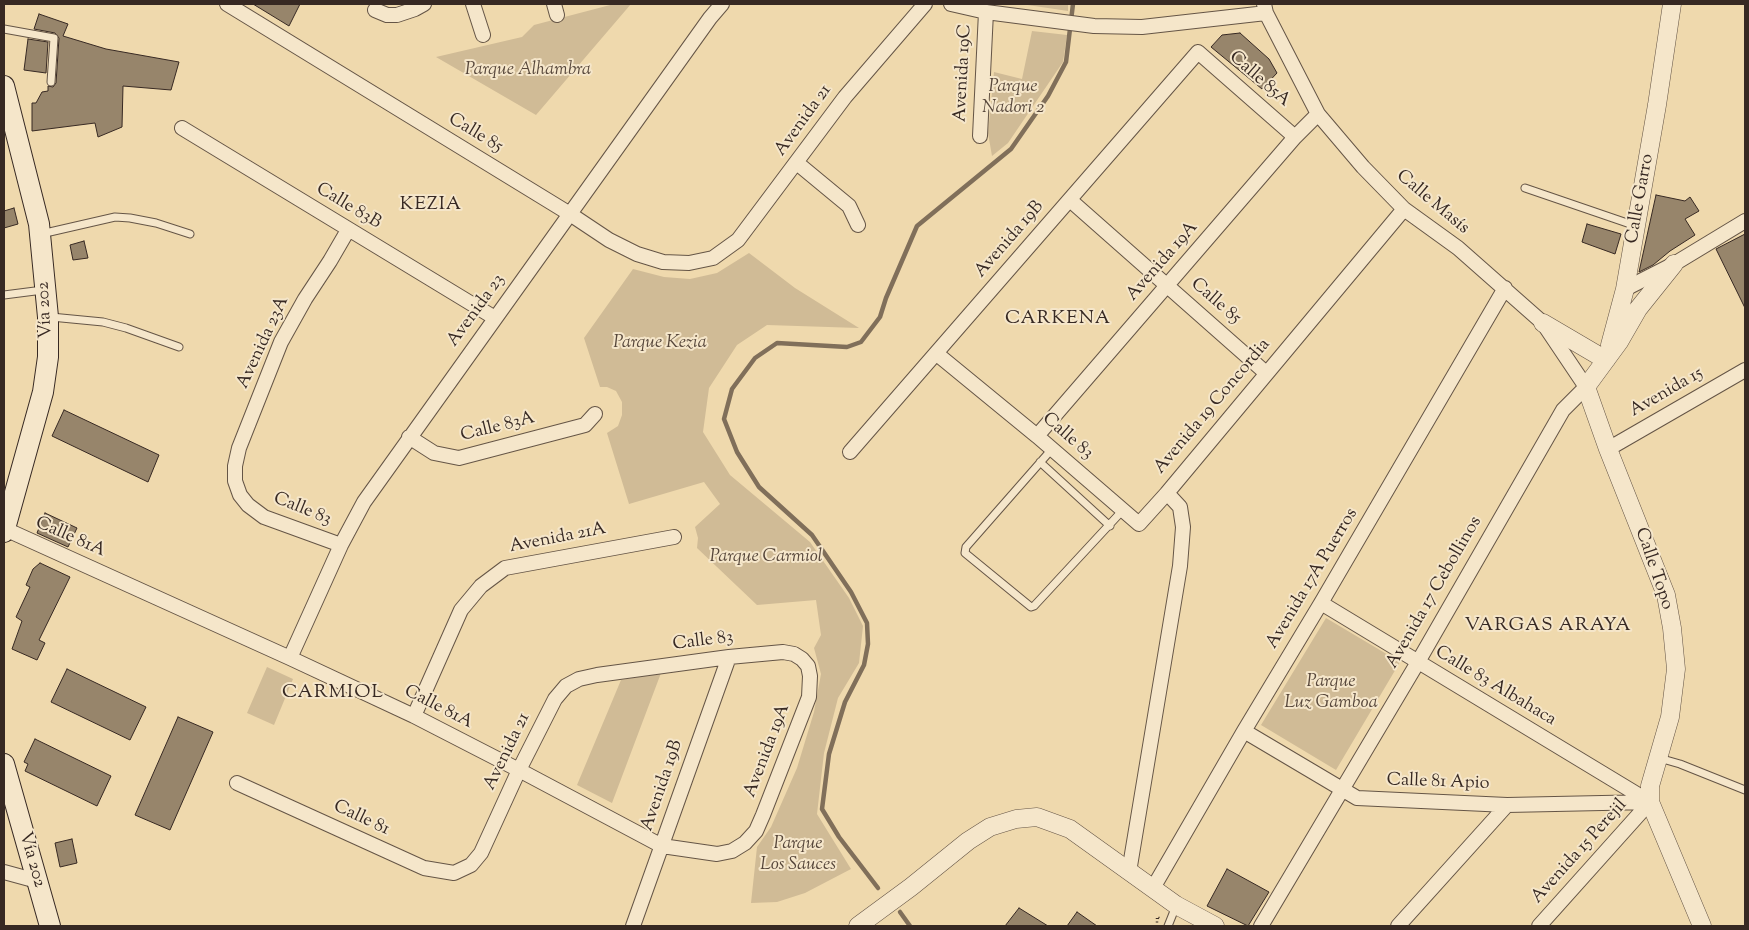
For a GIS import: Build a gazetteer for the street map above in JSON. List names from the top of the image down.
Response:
{
  "streets": {
    "main road": ["Vía 202"],
    "street": [
      "Avenida 19C",
      "Calle 85A",
      "Avenida 21",
      "Calle 85",
      "Calle Garro",
      "Calle Masís",
      "Calle 83B",
      "Avenida 19B",
      "Avenida 19A",
      "Avenida 23",
      "Avenida 23A",
      "Avenida 15",
      "Avenida 19 Concordia",
      "Calle 83A",
      "Calle 83",
      "Calle 81A",
      "Avenida 21A",
      "Calle Topo",
      "Avenida 17A Puerros",
      "Avenida 17 Cebollinos",
      "Calle 83 Albahaca",
      "Calle 81 Apio",
      "Calle 81",
      "Avenida 15 Perejil"
    ]
  },
  "crossings": [
    ["Calle 85A", "Avenida 19B"],
    ["Calle 85A", "Avenida 19A"],
    ["Avenida 21", "Calle 85"],
    ["Avenida 21", "Calle 83"],
    ["Avenida 21", "Calle 81A"],
    ["Avenida 21", "Calle 81"],
    ["Calle 85", "Avenida 19B"],
    ["Calle 85", "Avenida 19A"],
    ["Calle 85", "Avenida 23"],
    ["Calle 85", "Avenida 19 Concordia"],
    ["Calle Garro", "Calle Masís"],
    ["Calle Garro", "Calle Topo"],
    ["Calle Garro", "Avenida 17 Cebollinos"],
    ["Calle Masís", "Avenida 19A"],
    ["Calle Masís", "Avenida 19 Concordia"],
    ["Calle Masís", "Calle Topo"],
    ["Calle Masís", "Avenida 17A Puerros"],
    ["Calle Masís", "Avenida 17 Cebollinos"],
    ["Calle 83B", "Avenida 23"],
    ["Calle 83B", "Avenida 23A"],
    ["Avenida 19B", "Calle 83"],
    ["Avenida 19B", "Calle 81A"],
    ["Avenida 19A", "Calle 83"],
    ["Avenida 19A", "Calle 81A"],
    ["Vía 202", "Calle 81A"],
    ["Avenida 23", "Calle 83A"],
    ["Avenida 23", "Calle 83"],
    ["Avenida 23", "Calle 81A"],
    ["Avenida 23A", "Calle 83"],
    ["Avenida 15", "Calle Topo"],
    ["Avenida 19 Concordia", "Calle 83"],
    ["Calle 81A", "Avenida 21A"],
    ["Calle Topo", "Avenida 17 Cebollinos"],
    ["Calle Topo", "Calle 83 Albahaca"],
    ["Calle Topo", "Calle 81 Apio"],
    ["Calle Topo", "Avenida 15 Perejil"],
    ["Avenida 17A Puerros", "Calle 83 Albahaca"],
    ["Avenida 17A Puerros", "Calle 81 Apio"],
    ["Avenida 17 Cebollinos", "Calle 83 Albahaca"],
    ["Avenida 17 Cebollinos", "Calle 81 Apio"],
    ["Calle 83 Albahaca", "Calle 81 Apio"],
    ["Calle 83 Albahaca", "Avenida 15 Perejil"],
    ["Calle 81 Apio", "Avenida 15 Perejil"]
  ],
  "districts": [
    "KEZIA",
    "CARKENA",
    "VARGAS ARAYA",
    "CARMIOL"
  ],
  "parks": [
    "Parque Alhambra",
    "Parque Nadori 2",
    "Parque Kezia",
    "Parque Carmiol",
    "Parque Luz Gamboa",
    "Parque Los Sauces"
  ]
}
